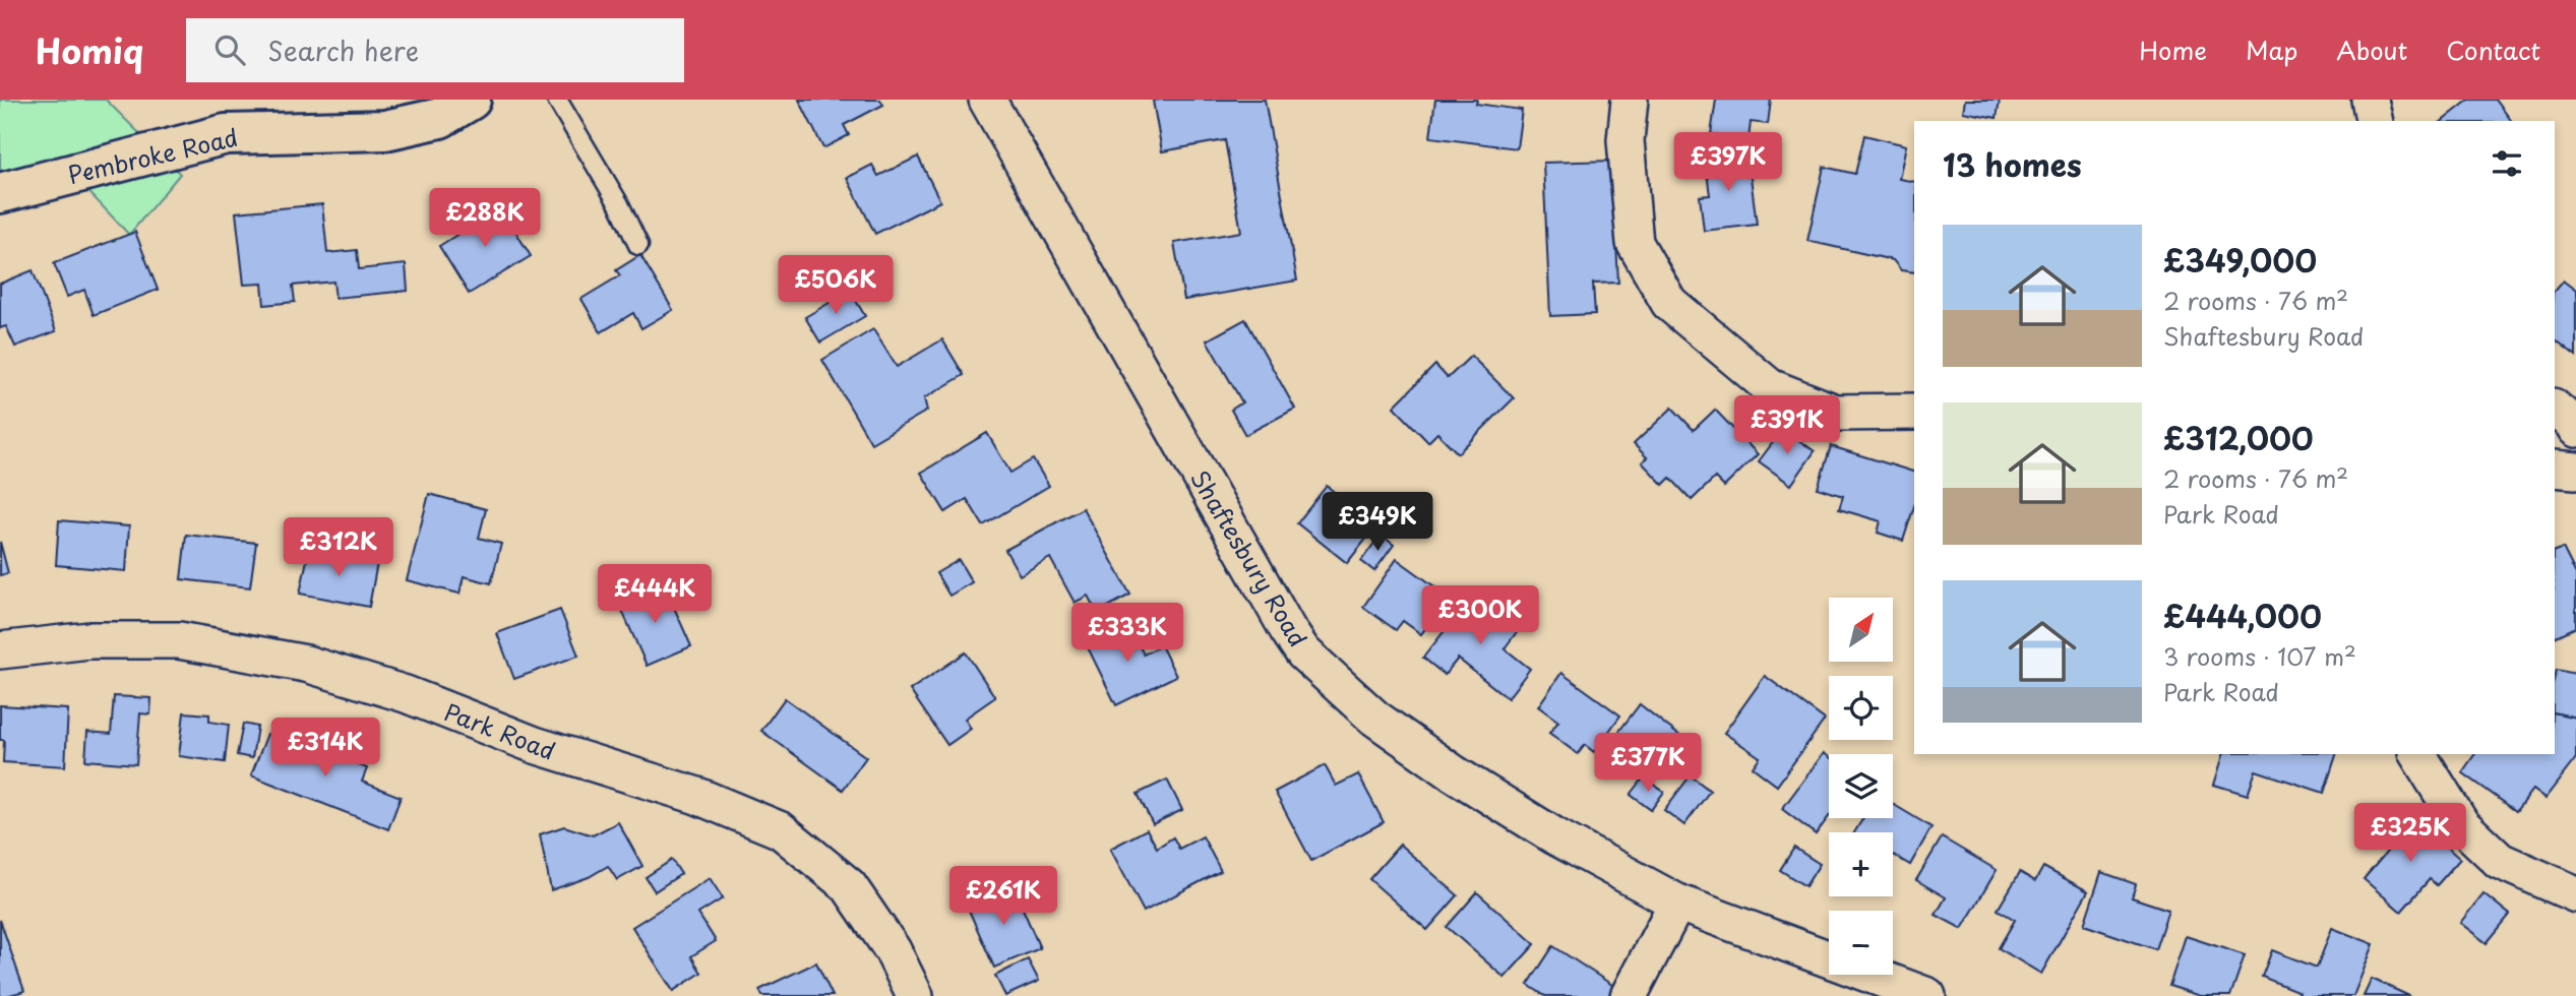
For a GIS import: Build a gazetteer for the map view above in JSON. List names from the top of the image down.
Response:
{
  "streets": {
    "street": ["Pembroke Road", "Shaftesbury Road", "Park Road"]
  },
  "north": "top right",
  "page": {
    "header": "Homiq",
    "search": "Search here",
    "nav": [
      "Home",
      "Map",
      "About",
      "Contact"
    ],
    "heading": "13 homes",
    "price": [
      "£397K",
      "£288K",
      "£506K",
      "£391K",
      "£349K",
      "£312K",
      "£444K",
      "£300K",
      "£333K",
      "£314K",
      "£377K",
      "£325K",
      "£261K"
    ],
    "list": [
      {
        "name": "£349,000",
        "note": "2 rooms · 76 m² · Shaftesbury Road"
      },
      {
        "name": "£312,000",
        "note": "2 rooms · 76 m² · Park Road"
      },
      {
        "name": "£444,000",
        "note": "3 rooms · 107 m² · Park Road"
      }
    ],
    "map_buttons": ["+", "−"]
  }
}
